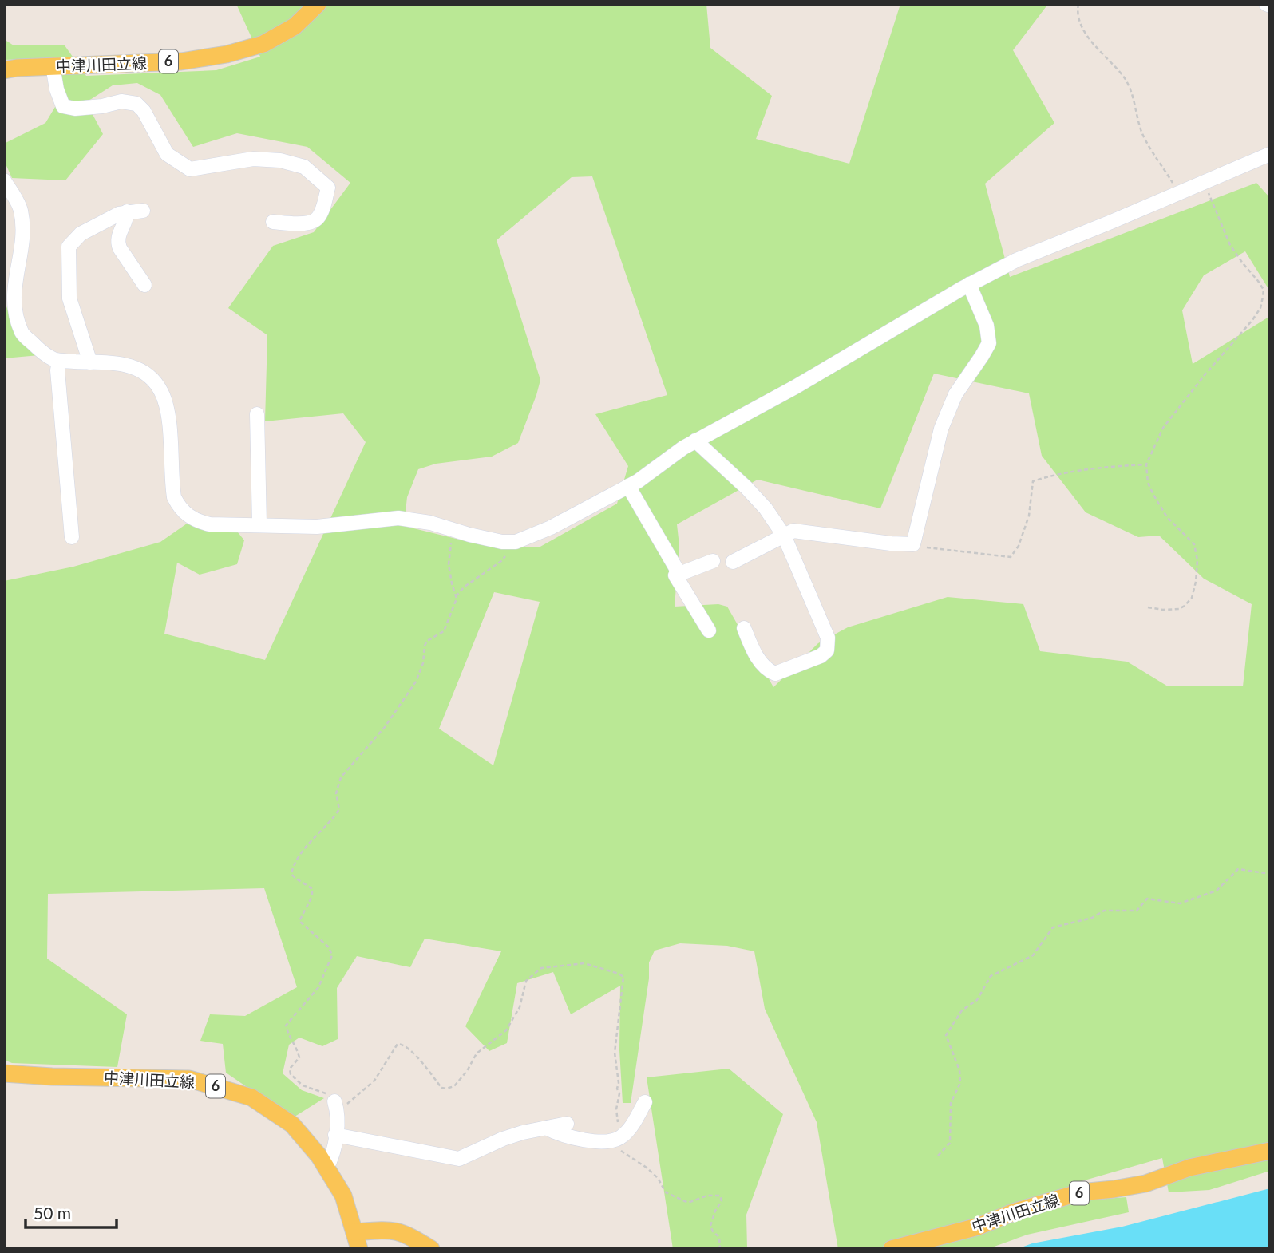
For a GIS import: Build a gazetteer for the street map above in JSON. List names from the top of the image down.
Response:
{
  "streets": {
    "main road": ["6", "中津川田立線"]
  },
  "scale_bar": "50 m"
}
